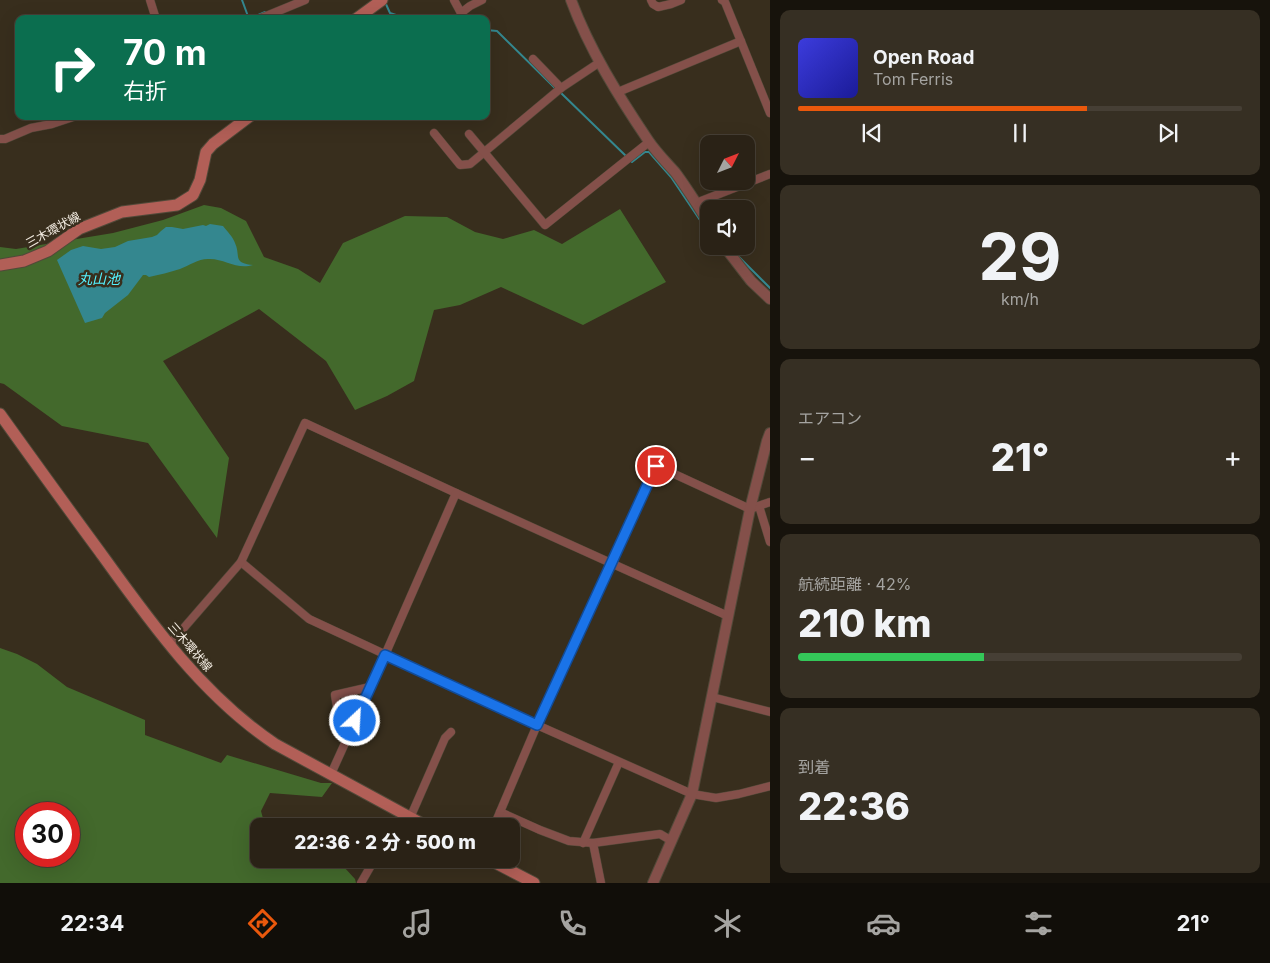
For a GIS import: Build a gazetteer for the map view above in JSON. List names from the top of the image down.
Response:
{
  "streets": {
    "main road": ["三木環状線"]
  },
  "water": ["丸山池"],
  "north": "top right",
  "page": {
    "turn": ["70 m", "右折"],
    "song": ["Open Road", "Tom Ferris"],
    "tile": [
      ["29", "km/h"],
      "エアコン",
      ["航続距離 · 42%", "210 km"],
      ["到着", "22:36"]
    ],
    "heat": ["−", "21°", "+"],
    "limit": "30",
    "trip": "22:36 · 2 分 · 500 m",
    "tabs": ["22:34", "21°"]
  }
}
